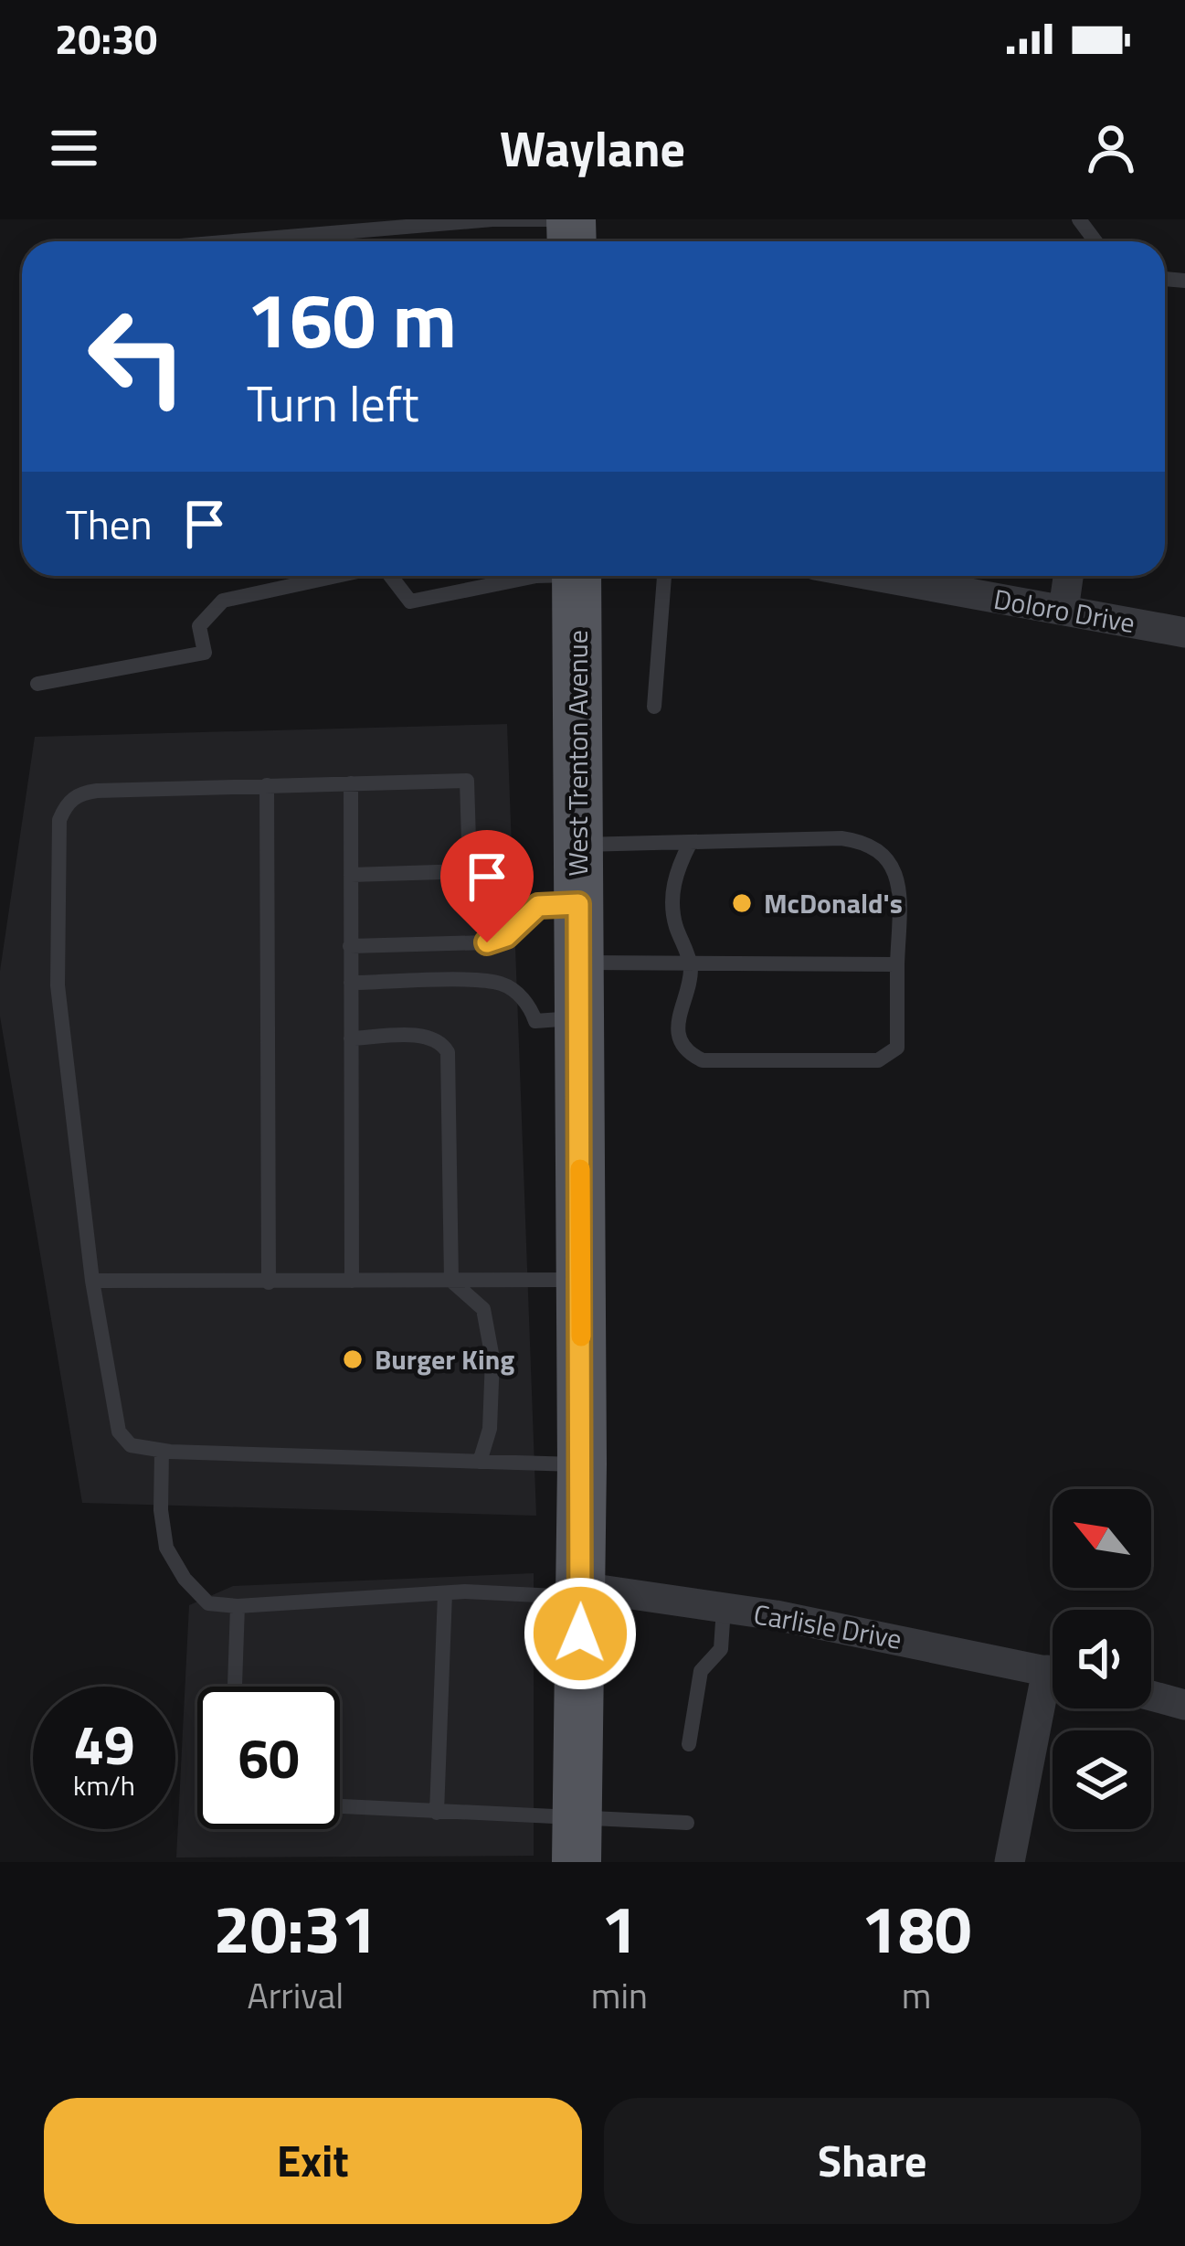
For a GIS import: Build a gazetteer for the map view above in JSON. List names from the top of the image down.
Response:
{
  "streets": {
    "main road": ["West Trenton Avenue"],
    "street": ["Doloro Drive", "Carlisle Drive"]
  },
  "crossings": [
    ["West Trenton Avenue", "Carlisle Drive"]
  ],
  "places": ["McDonald's", "Burger King"],
  "north": "top left",
  "page": {
    "status": "20:30",
    "header": "Waylane",
    "turn": ["160 m", "Turn left"],
    "then": "Then",
    "speed": "49 km/h",
    "limit": "60",
    "eta": [
      "20:31",
      "Arrival",
      "1",
      "min",
      "180",
      "m"
    ],
    "buttons": ["Exit", "Share"]
  }
}
